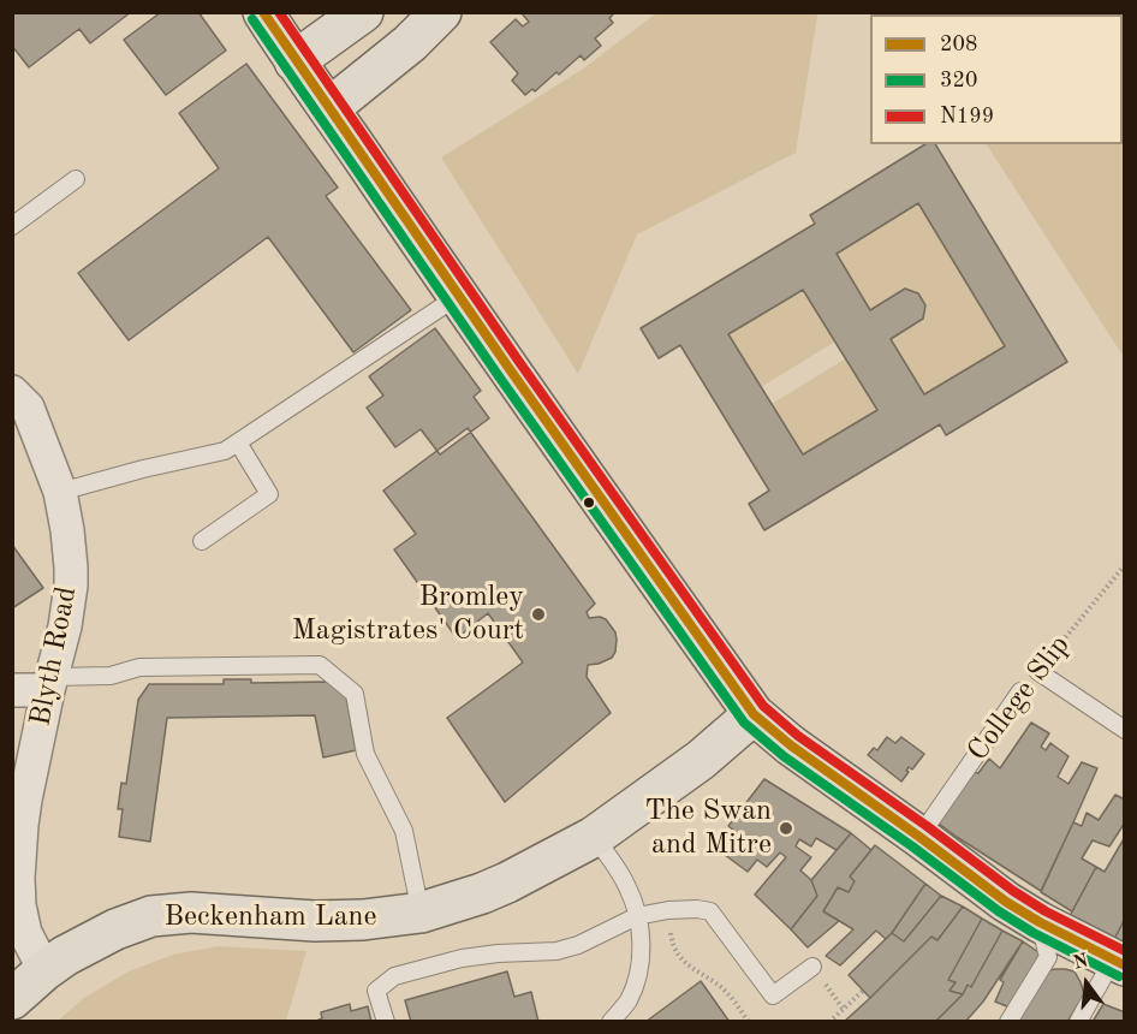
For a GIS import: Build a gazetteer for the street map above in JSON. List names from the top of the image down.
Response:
{
  "streets": {
    "main road": ["Beckenham Lane"],
    "street": ["Blyth Road"],
    "lane": ["College Slip"]
  },
  "crossings": [
    ["Blyth Road", "Beckenham Lane"]
  ],
  "places": ["Bromley Magistrates' Court", "The Swan and Mitre"],
  "lines": ["transit line 208", "transit line N199", "transit line 320"],
  "legend": ["208", "320", "N199"],
  "north": "top"
}
